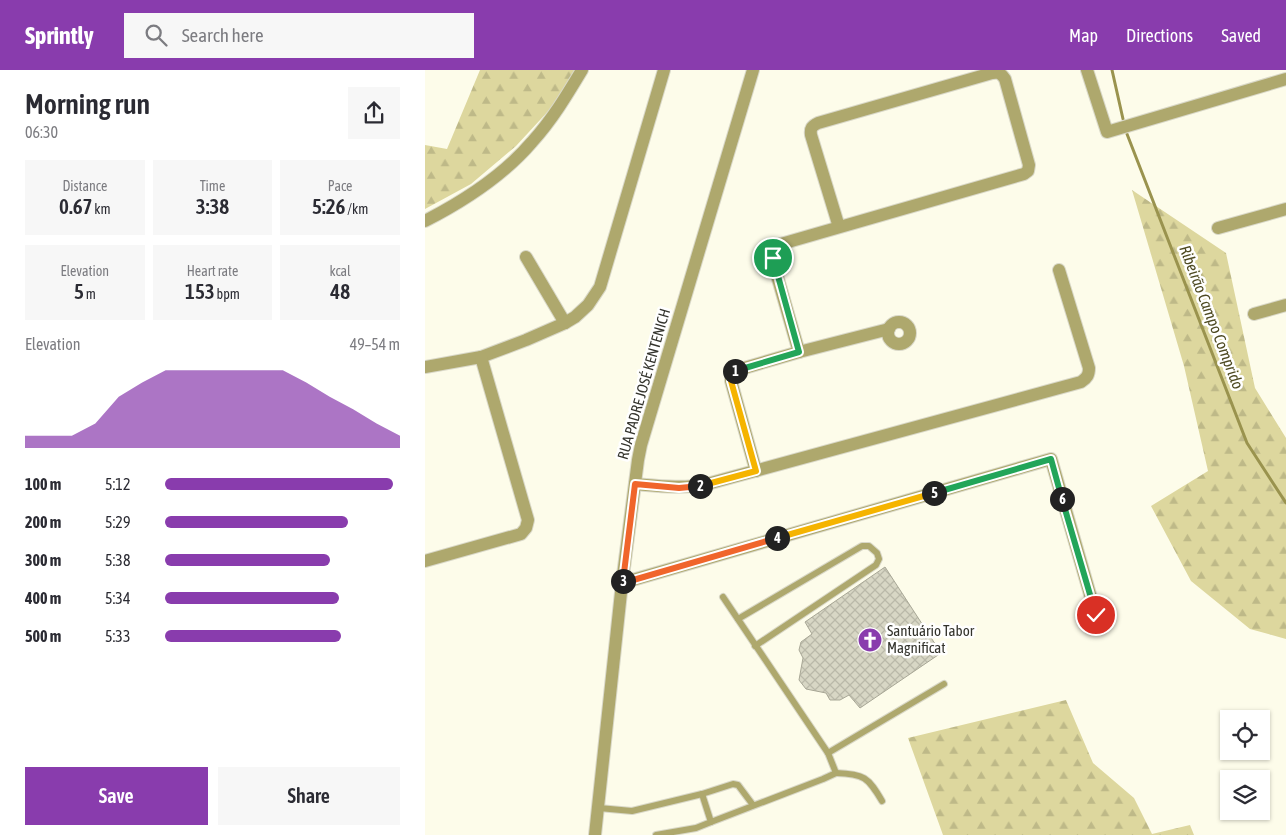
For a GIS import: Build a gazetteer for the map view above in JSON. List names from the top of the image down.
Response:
{
  "streets": {
    "street": ["RUA PADRE JOSÉ KENTENICH"]
  },
  "water": ["Ribeirão Campo Comprido"],
  "places": {
    "church": ["Santuário Tabor Magnificat"]
  },
  "page": {
    "header": "Sprintly",
    "search": "Search here",
    "nav": ["Map", "Directions", "Saved"],
    "heading": ["Morning run", "06:30"],
    "stats": [
      ["Distance", "0.67 km"],
      ["Time", "3:38"],
      ["Pace", "5:26 /km"],
      ["Elevation", "5 m"],
      ["Heart rate", "153 bpm"],
      ["kcal", "48"]
    ],
    "chart": ["Elevation", "49–54 m"],
    "pins": [
      "1",
      "2",
      "5",
      "6",
      "4",
      "3"
    ],
    "list": [
      {
        "name": "100 m",
        "note": "5:12"
      },
      {
        "name": "200 m",
        "note": "5:29"
      },
      {
        "name": "300 m",
        "note": "5:38"
      },
      {
        "name": "400 m",
        "note": "5:34"
      },
      {
        "name": "500 m",
        "note": "5:33"
      }
    ],
    "buttons": ["Save", "Share"]
  }
}
